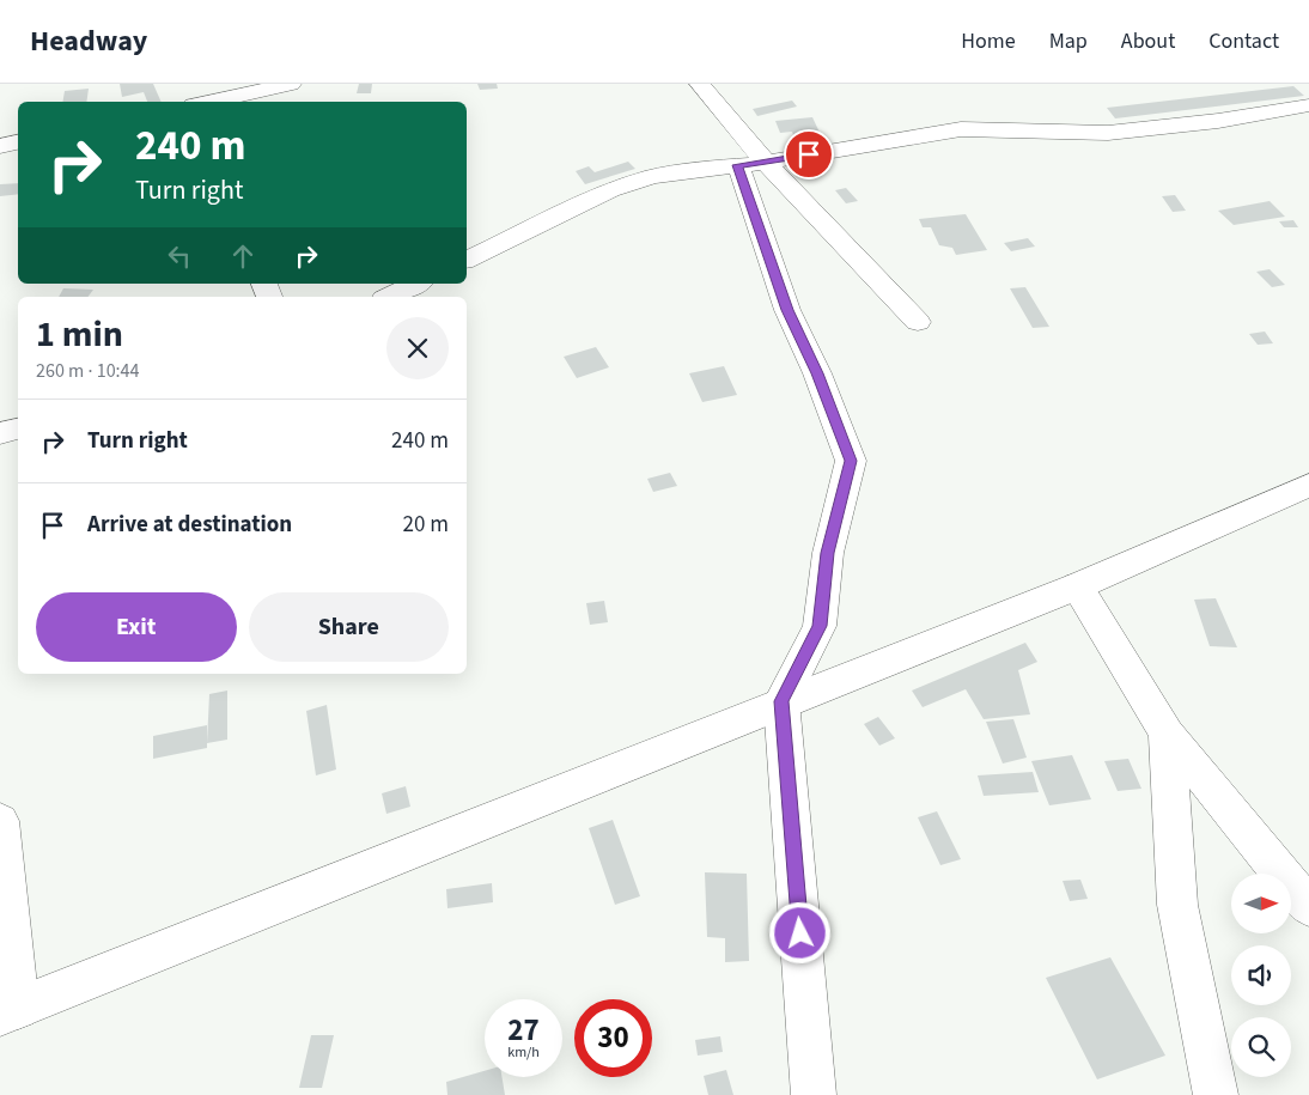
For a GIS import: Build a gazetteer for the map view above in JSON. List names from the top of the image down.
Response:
{
  "north": "right",
  "page": {
    "header": "Headway",
    "nav": [
      "Home",
      "Map",
      "About",
      "Contact"
    ],
    "turn": ["240 m", "Turn right"],
    "heading": ["1 min", "260 m · 10:44"],
    "list": [
      {
        "name": "Turn right",
        "value": "240 m"
      },
      {
        "name": "Arrive at destination",
        "value": "20 m"
      }
    ],
    "buttons": ["Exit", "Share"],
    "speed": "27 km/h",
    "limit": "30"
  }
}
